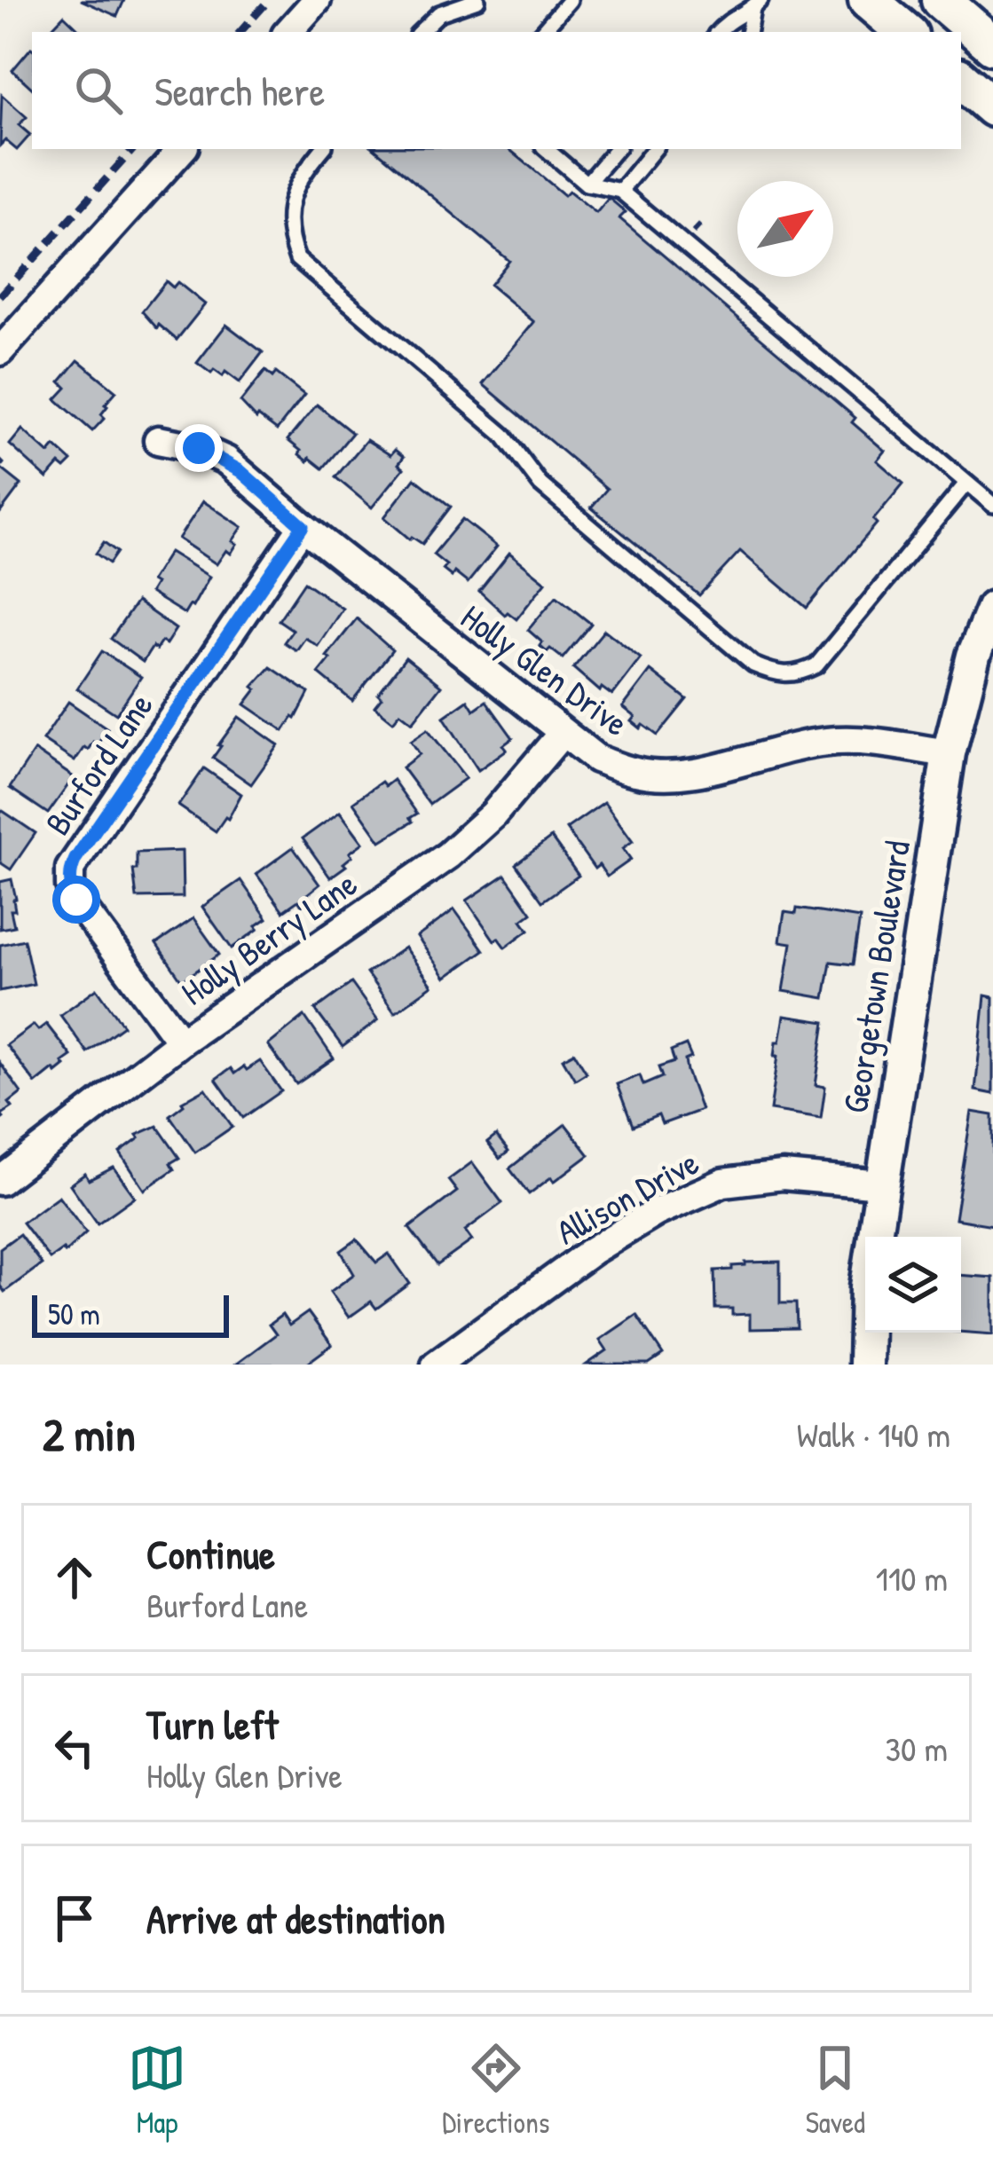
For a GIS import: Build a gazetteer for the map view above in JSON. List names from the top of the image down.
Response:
{
  "streets": {
    "street": [
      "Holly Glen Drive",
      "Burford Lane",
      "Holly Berry Lane",
      "Georgetown Boulevard",
      "Allison Drive"
    ]
  },
  "crossings": [
    ["Holly Glen Drive", "Burford Lane"],
    ["Holly Glen Drive", "Holly Berry Lane"],
    ["Holly Glen Drive", "Georgetown Boulevard"],
    ["Burford Lane", "Holly Berry Lane"],
    ["Georgetown Boulevard", "Allison Drive"]
  ],
  "scale_bar": "50 m",
  "north": "top right",
  "page": {
    "search": "Search here",
    "scale": "50 m",
    "heading": ["2 min", "Walk · 140 m"],
    "list": [
      ["Continue", "Burford Lane", "110 m"],
      ["Turn left", "Holly Glen Drive", "30 m"],
      "Arrive at destination"
    ],
    "nav": ["Map", "Directions", "Saved"]
  }
}
